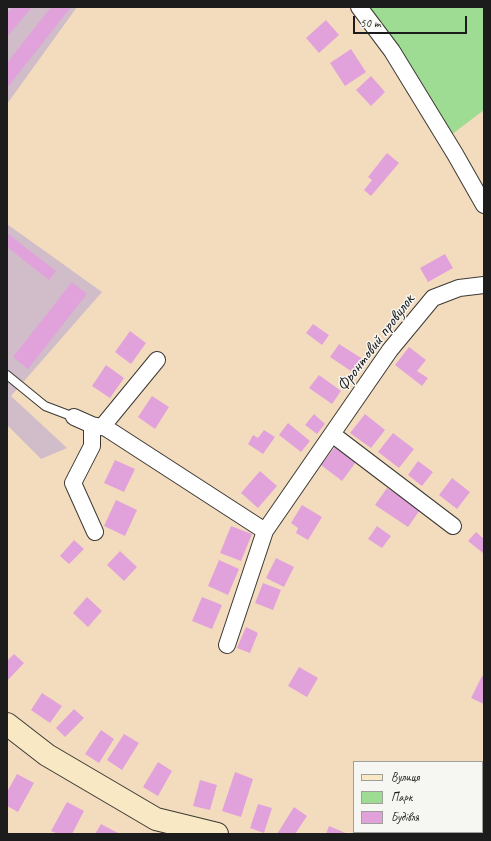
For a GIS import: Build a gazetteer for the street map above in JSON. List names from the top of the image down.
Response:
{
  "streets": {
    "street": ["Фронтовий провулок"]
  },
  "legend": ["Вулиця", "Парк", "Будівля"],
  "scale_bar": "50 m"
}
